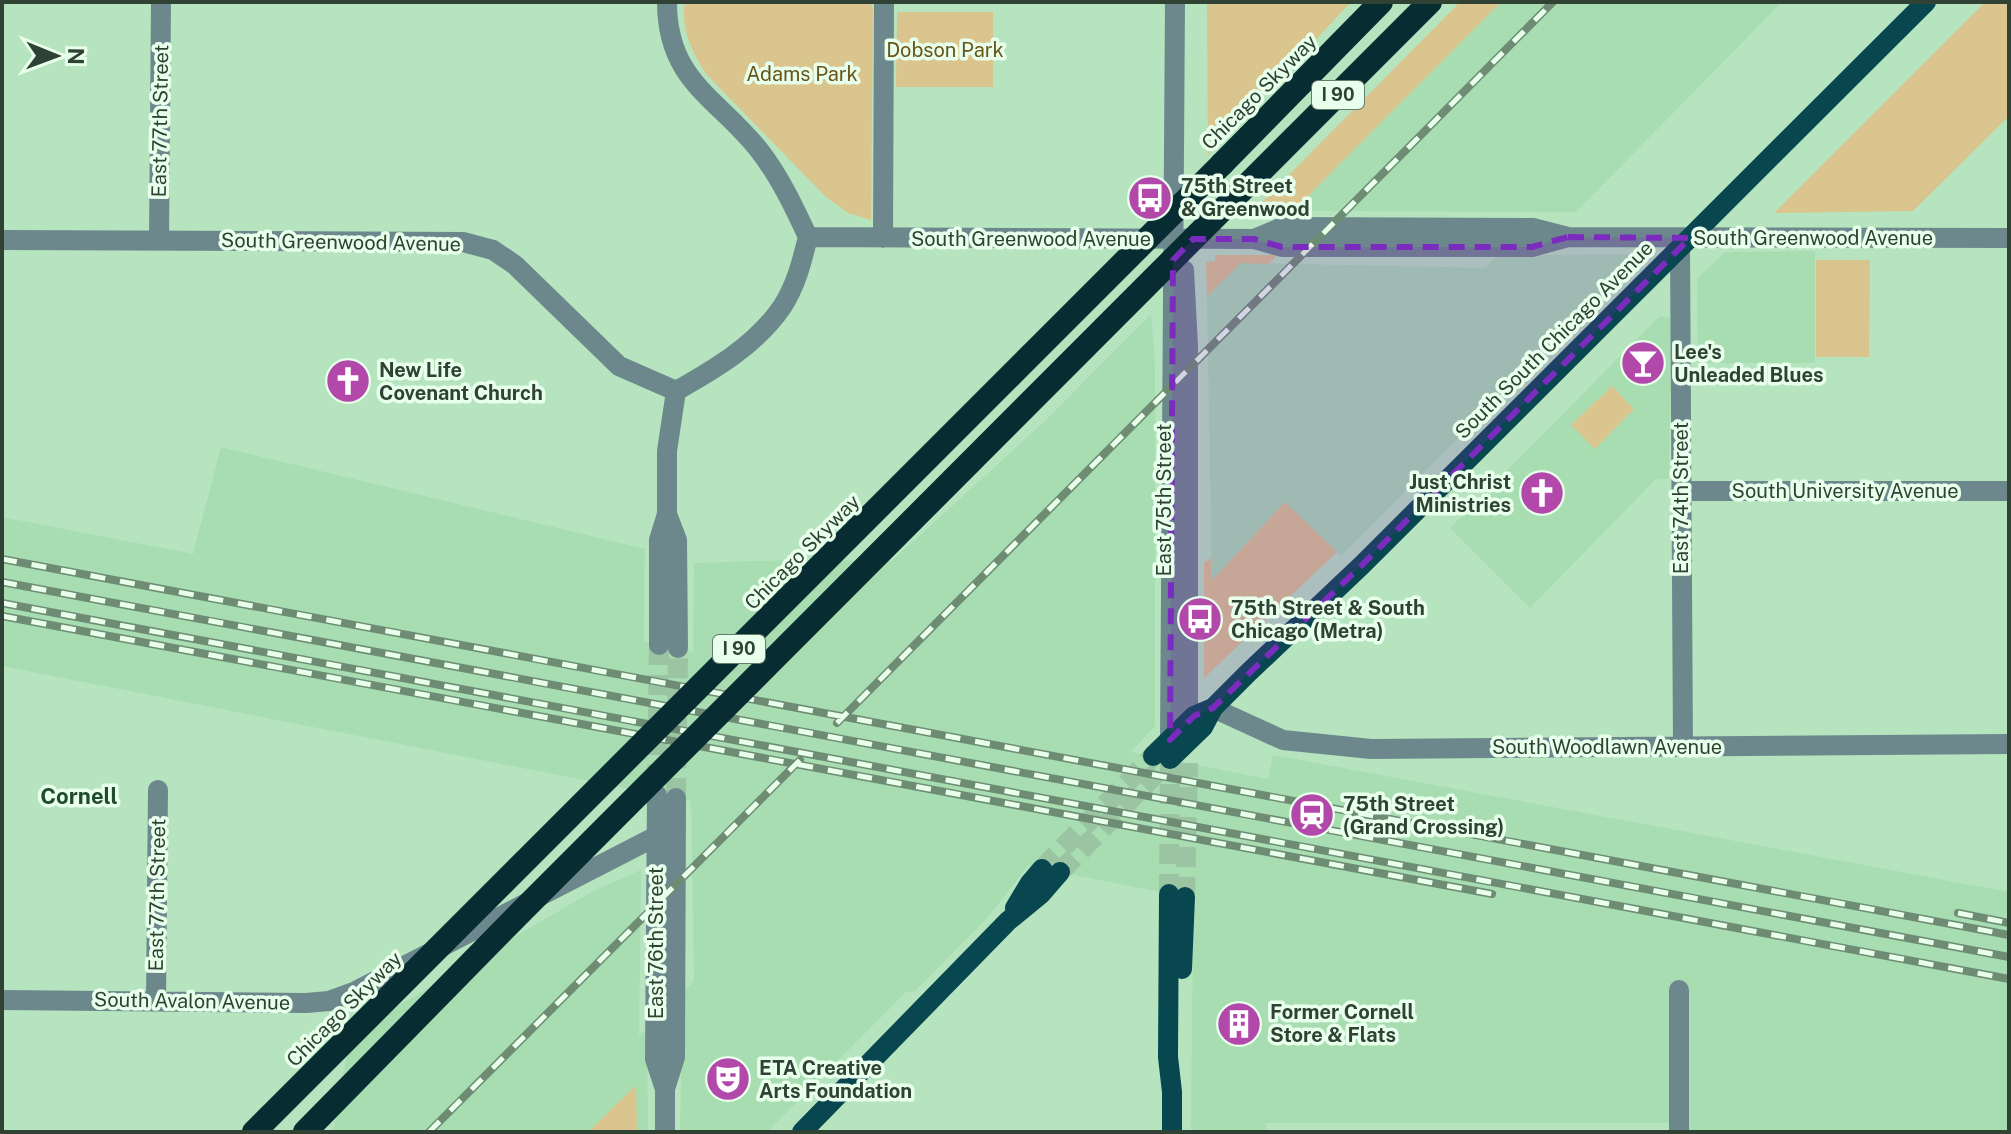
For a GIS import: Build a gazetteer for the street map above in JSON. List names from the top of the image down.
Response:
{
  "streets": {
    "highway": ["Chicago Skyway", "I 90"],
    "main road": ["South South Chicago Avenue"],
    "street": [
      "East 77th Street",
      "South Greenwood Avenue",
      "South University Avenue",
      "East 74th Street",
      "East 75th Street",
      "South Woodlawn Avenue",
      "East 76th Street",
      "South Avalon Avenue"
    ]
  },
  "crossings": [
    ["East 77th Street", "South Greenwood Avenue"],
    ["East 77th Street", "South Avalon Avenue"],
    ["South Greenwood Avenue", "South South Chicago Avenue"],
    ["South Greenwood Avenue", "East 74th Street"],
    ["South Greenwood Avenue", "East 75th Street"],
    ["South South Chicago Avenue", "East 74th Street"],
    ["South South Chicago Avenue", "East 75th Street"],
    ["South South Chicago Avenue", "South Woodlawn Avenue"],
    ["South University Avenue", "East 74th Street"],
    ["East 74th Street", "South Woodlawn Avenue"],
    ["East 76th Street", "South Avalon Avenue"]
  ],
  "districts": ["Cornell"],
  "parks": ["Dobson Park", "Adams Park"],
  "places": {
    "bus stop": ["75th Street & Greenwood", "75th Street & South Chicago (Metra)"],
    "bar": ["Lee's Unleaded Blues"],
    "church": ["New Life Covenant Church", "Just Christ Ministries"],
    "station": ["75th Street (Grand Crossing)"],
    "building": ["Former Cornell Store & Flats"],
    "theatre": ["ETA Creative Arts Foundation"]
  },
  "north": "right"
}
